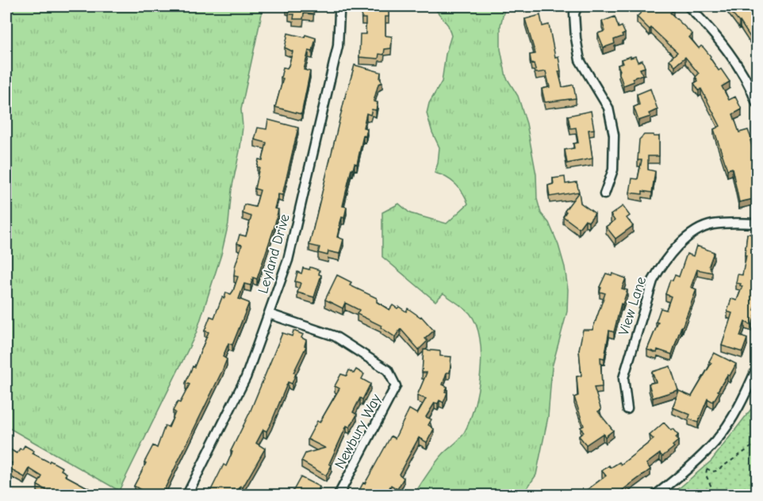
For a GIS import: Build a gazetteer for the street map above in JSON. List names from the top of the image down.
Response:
{
  "streets": {
    "street": ["Leyland Drive", "View Lane", "Newbury Way"]
  },
  "crossings": [
    ["Leyland Drive", "Newbury Way"]
  ]
}
